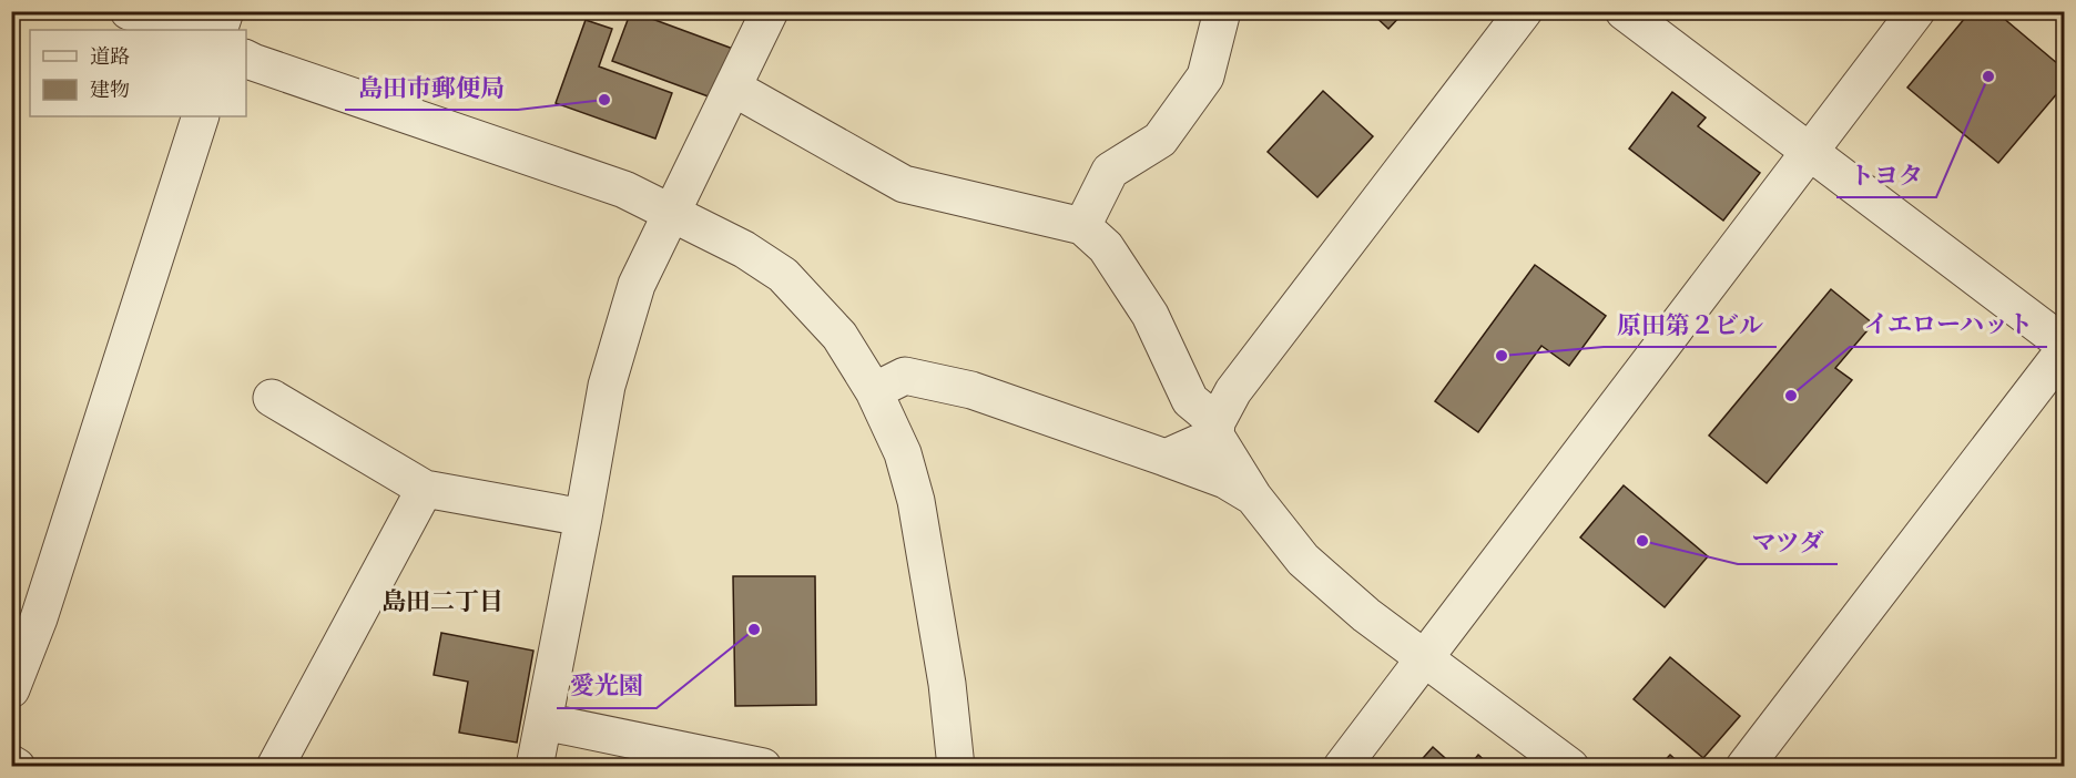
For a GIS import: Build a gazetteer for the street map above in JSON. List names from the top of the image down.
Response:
{
  "districts": ["島田二丁目"],
  "places": [
    "トヨタ",
    "島田市郵便局",
    "原田第２ビル",
    "イエローハット",
    "マツダ",
    "愛光園"
  ],
  "legend": ["道路", "建物"]
}
